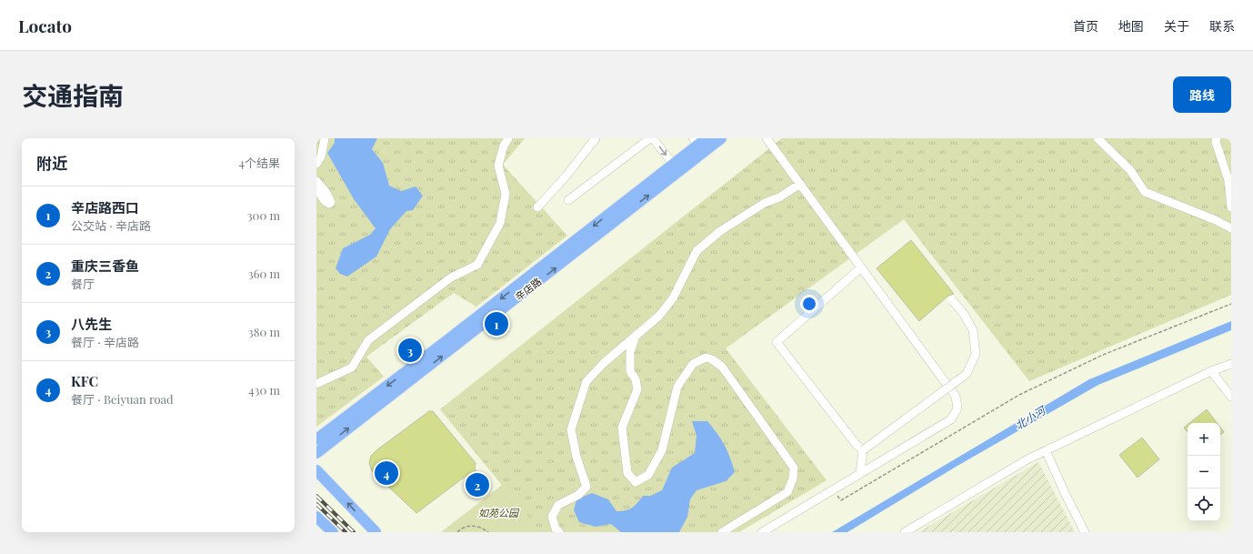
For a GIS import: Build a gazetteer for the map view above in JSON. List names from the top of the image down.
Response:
{
  "streets": {
    "main road": ["辛店路"]
  },
  "water": ["北小河"],
  "parks": ["如苑公园"],
  "page": {
    "header": "Locato",
    "nav": [
      "首页",
      "地图",
      "关于",
      "联系"
    ],
    "title": "交通指南",
    "buttons": "路线",
    "heading": ["附近", "4个结果"],
    "list": [
      {
        "mark": "1",
        "name": "辛店路西口",
        "note": "公交站 · 辛店路",
        "value": "300 m"
      },
      {
        "mark": "2",
        "name": "重庆三香鱼",
        "note": "餐厅",
        "value": "360 m"
      },
      {
        "mark": "3",
        "name": "八先生",
        "note": "餐厅 · 辛店路",
        "value": "380 m"
      },
      {
        "mark": "4",
        "name": "KFC",
        "note": "餐厅 · Beiyuan road",
        "value": "430 m"
      }
    ],
    "pins": [
      "1",
      "3",
      "4",
      "2"
    ],
    "map_buttons": ["+", "−"]
  }
}
